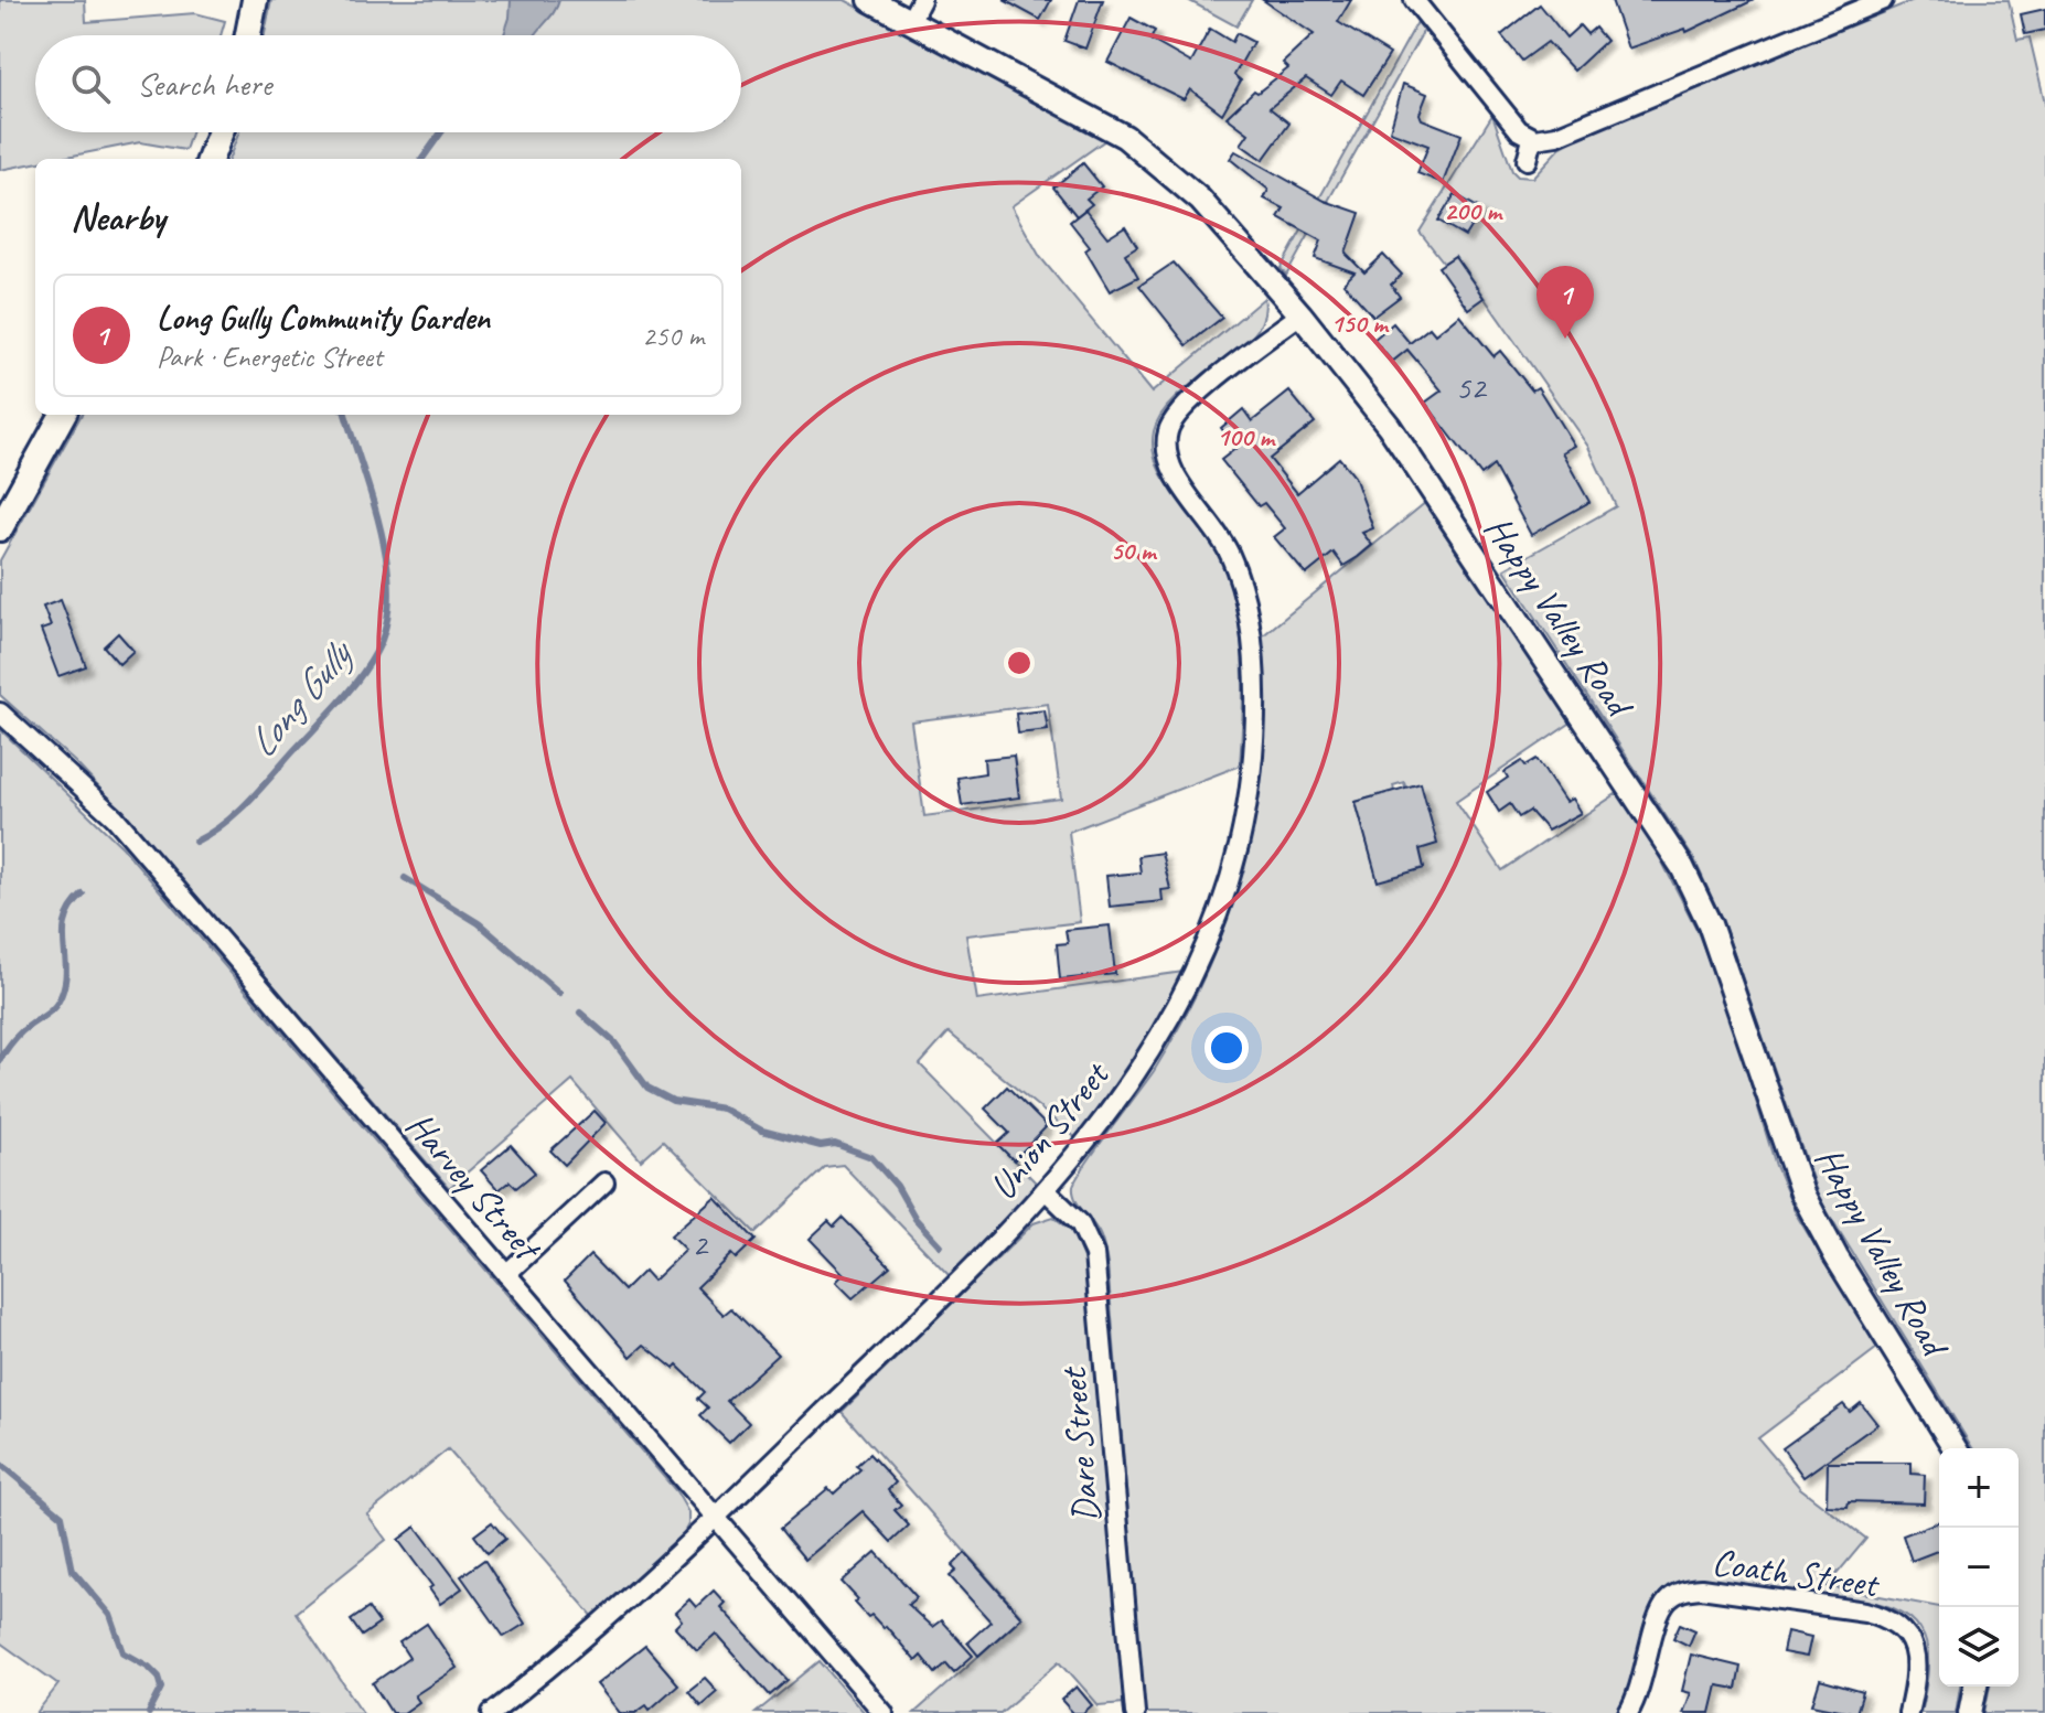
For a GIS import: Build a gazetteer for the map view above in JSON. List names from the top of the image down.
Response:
{
  "streets": {
    "street": [
      "Happy Valley Road",
      "Union Street",
      "Harvey Street",
      "Dare Street",
      "Coath Street"
    ]
  },
  "crossings": [
    ["Happy Valley Road", "Union Street"],
    ["Union Street", "Harvey Street"],
    ["Union Street", "Dare Street"]
  ],
  "water": ["Long Gully"],
  "house_numbers": ["52", "2"],
  "page": {
    "search": "Search here",
    "heading": "Nearby",
    "pins": "1",
    "list": [
      {
        "mark": "1",
        "name": "Long Gully Community Garden",
        "note": "Park · Energetic Street",
        "value": "250 m"
      }
    ],
    "map_buttons": ["+", "−"]
  },
  "rings": [
    "200 m",
    "150 m",
    "100 m",
    "50 m"
  ]
}
